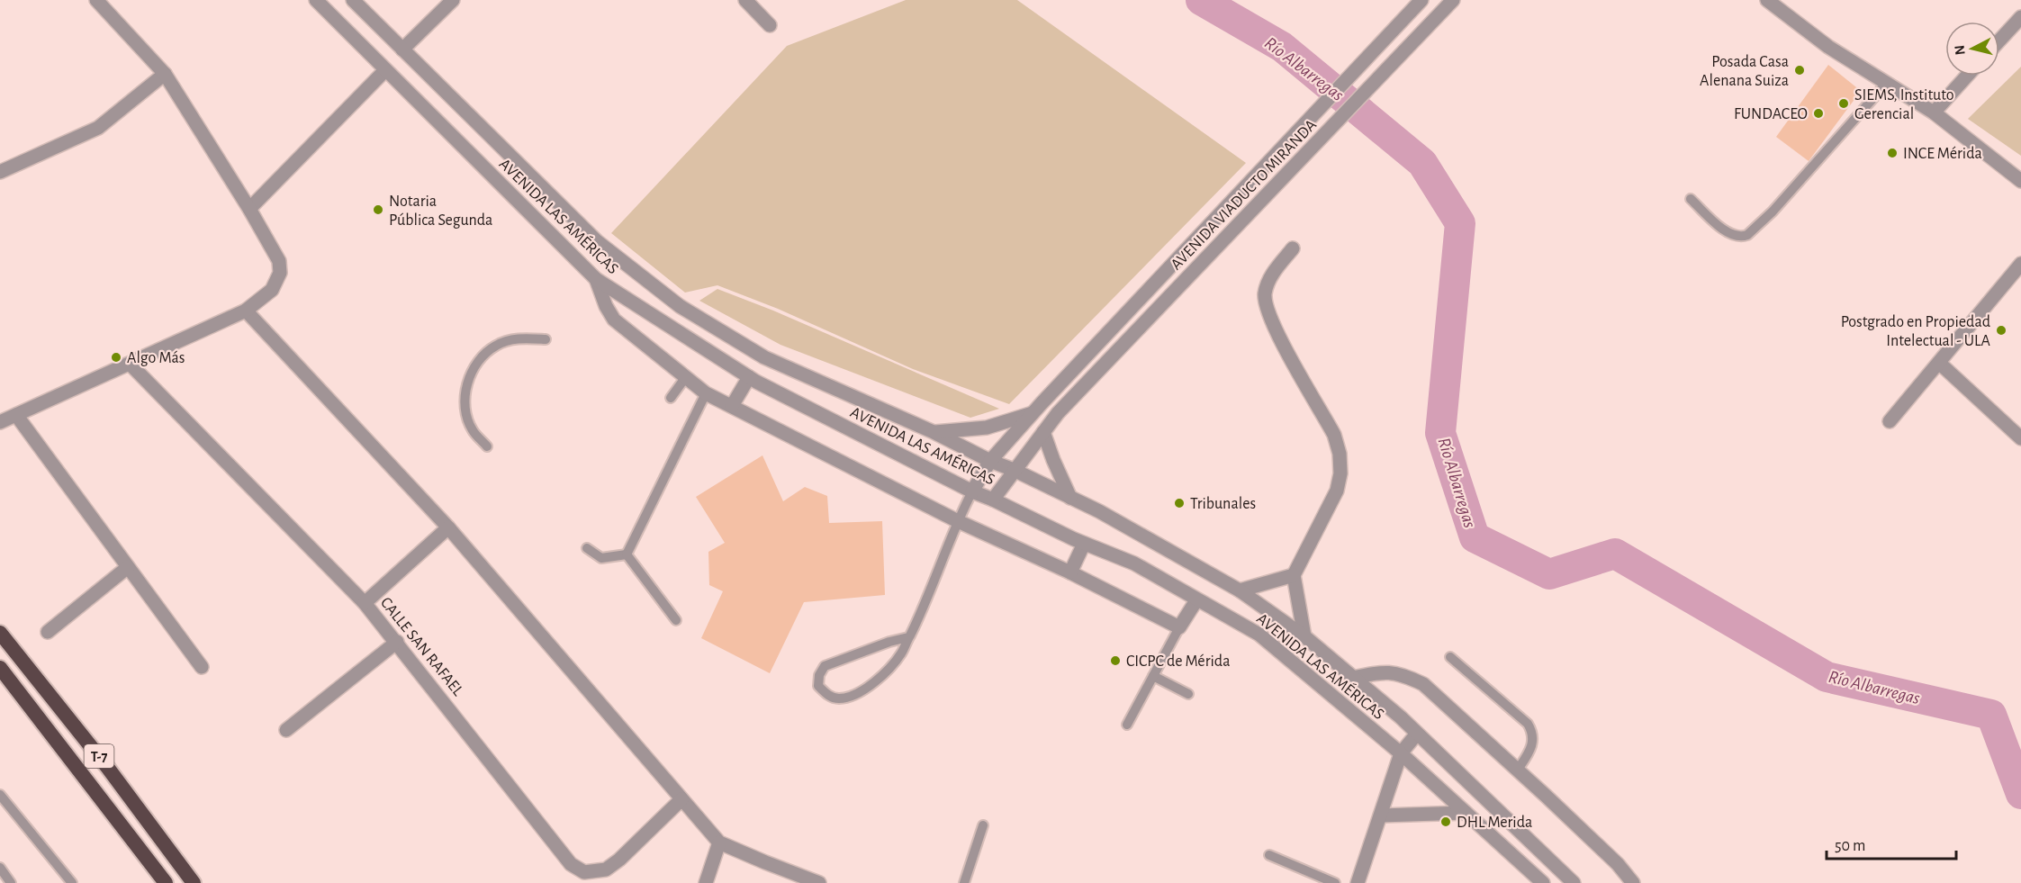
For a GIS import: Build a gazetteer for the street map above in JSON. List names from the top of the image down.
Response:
{
  "streets": {
    "highway": ["T-7"],
    "street": ["AVENIDA VIADUCTO MIRANDA", "AVENIDA LAS AMÉRICAS", "CALLE SAN RAFAEL"]
  },
  "crossings": [
    ["AVENIDA VIADUCTO MIRANDA", "AVENIDA LAS AMÉRICAS"]
  ],
  "water": ["Río Albarregas"],
  "places": [
    "Posada Casa Alenana Suiza",
    "SIEMS, Instituto Gerencial",
    "FUNDACEO",
    "INCE Mérida",
    "Notaria Pública Segunda",
    "Postgrado en Propiedad Intelectual - ULA",
    "Algo Más",
    "Tribunales",
    "CICPC de Mérida",
    "DHL Merida"
  ],
  "scale_bar": "50 m",
  "north": "left"
}
